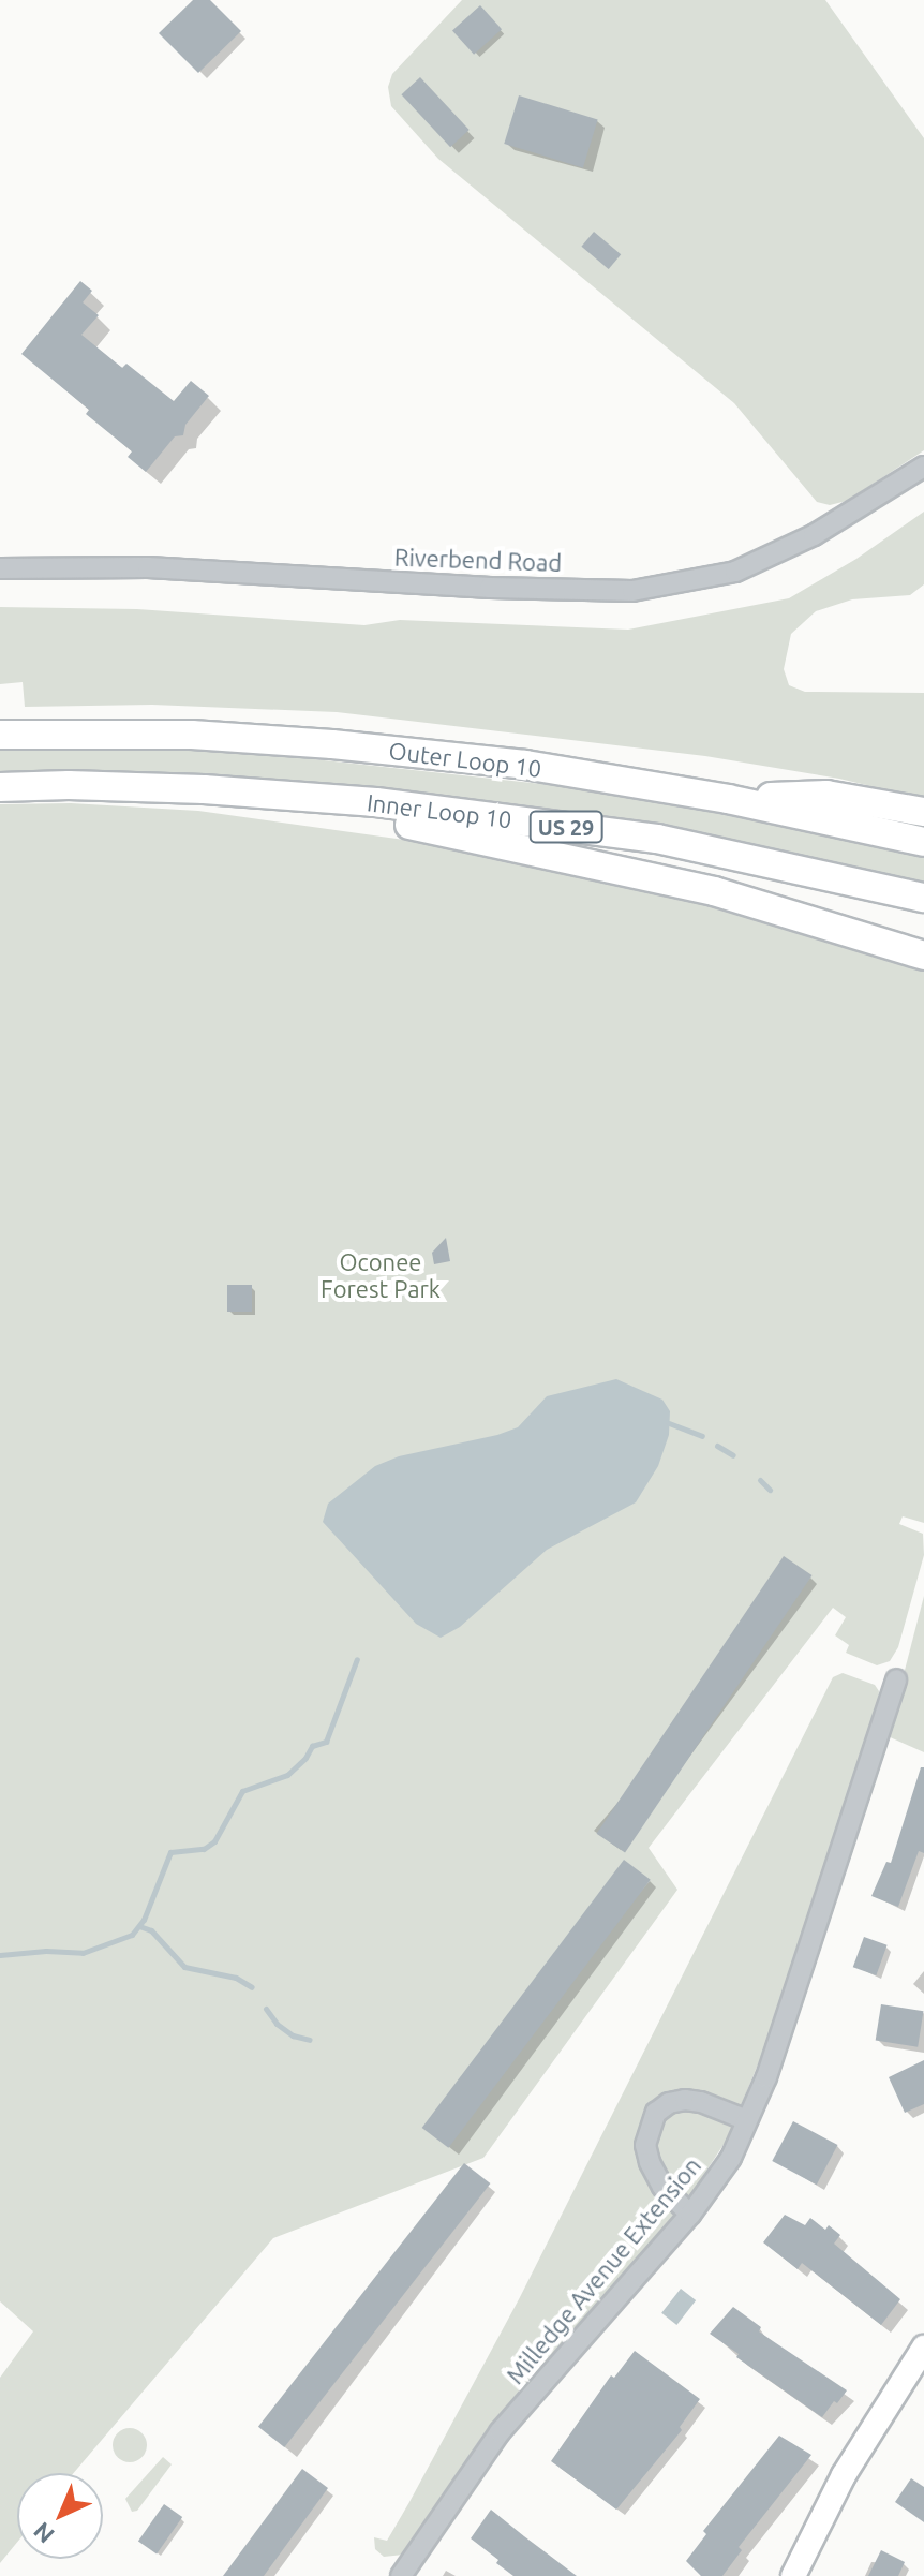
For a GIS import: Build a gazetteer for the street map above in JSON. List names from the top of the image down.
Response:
{
  "streets": {
    "highway": ["Outer Loop 10", "Inner Loop 10", "US 29"],
    "street": ["Riverbend Road", "Milledge Avenue Extension"]
  },
  "parks": ["Oconee Forest Park"],
  "north": "bottom left"
}
